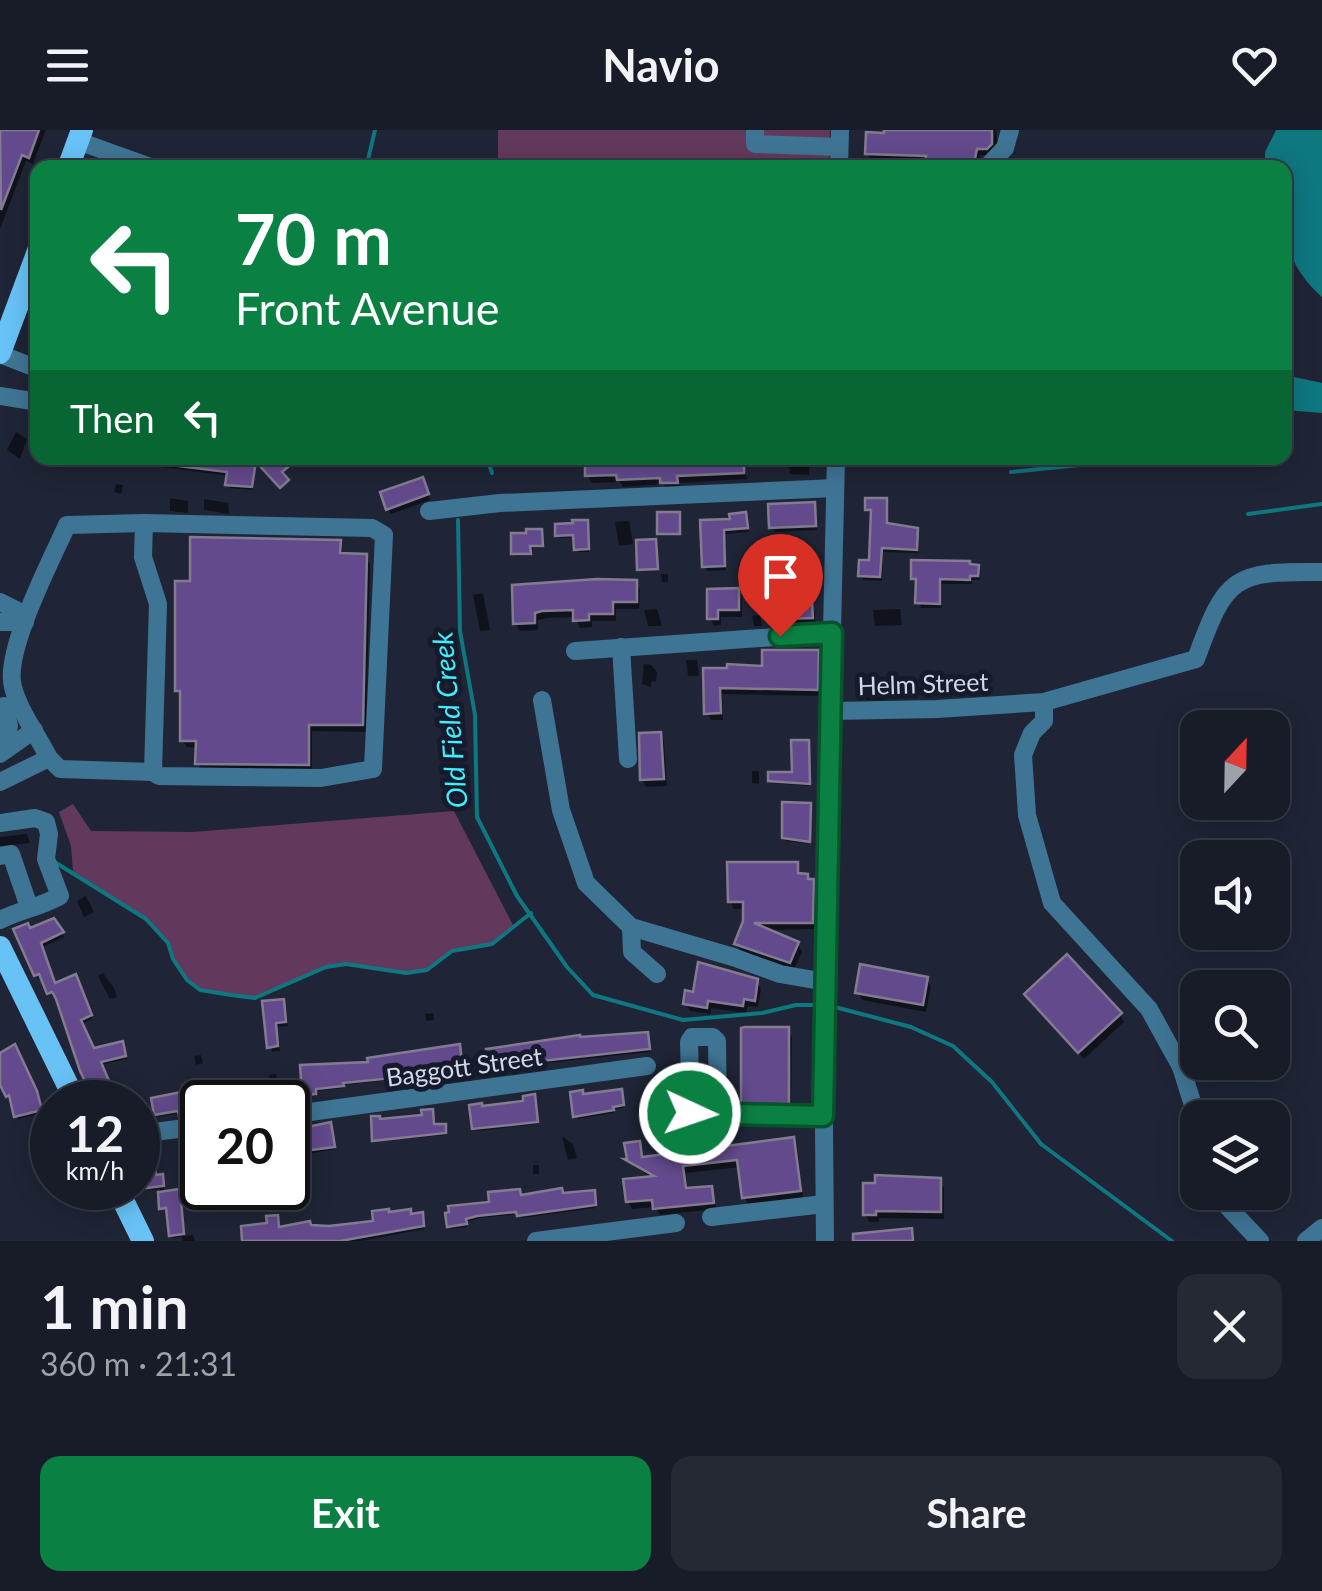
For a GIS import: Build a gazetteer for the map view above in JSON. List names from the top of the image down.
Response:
{
  "streets": {
    "street": ["Helm Street", "Baggott Street"]
  },
  "water": ["Old Field Creek"],
  "north": "top",
  "page": {
    "header": "Navio",
    "turn": ["70 m", "Front Avenue"],
    "then": "Then",
    "speed": "12 km/h",
    "limit": "20",
    "heading": ["1 min", "360 m · 21:31"],
    "buttons": ["Exit", "Share"]
  }
}
